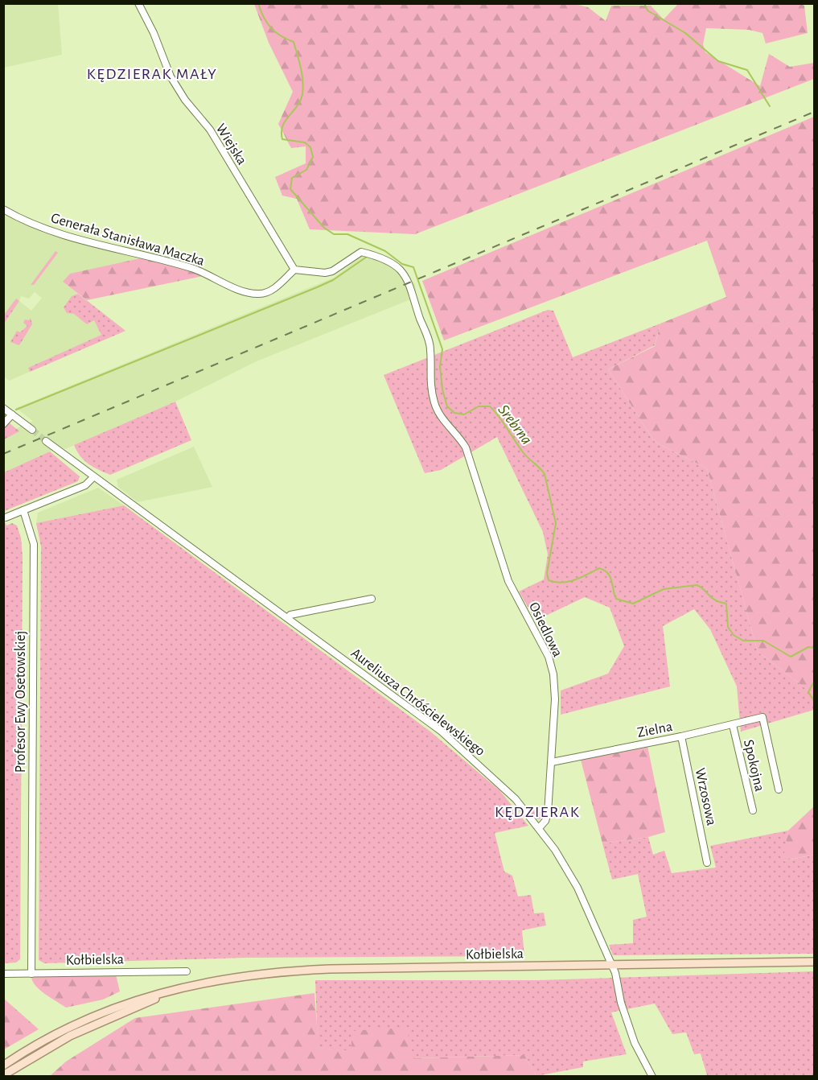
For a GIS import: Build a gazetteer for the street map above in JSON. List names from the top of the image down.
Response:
{
  "streets": {
    "main road": ["Kołbielska"],
    "street": [
      "Wiejska",
      "Generała Stanisława Maczka",
      "Osiedlowa",
      "Profesor Ewy Osetowskiej",
      "Aureliusza Chróścielewskiego",
      "Zielna",
      "Spokojna",
      "Wrzosowa"
    ]
  },
  "crossings": [
    ["Wiejska", "Generała Stanisława Maczka"],
    ["Wiejska", "Osiedlowa"],
    ["Generała Stanisława Maczka", "Osiedlowa"],
    ["Osiedlowa", "Aureliusza Chróścielewskiego"],
    ["Osiedlowa", "Zielna"],
    ["Profesor Ewy Osetowskiej", "Kołbielska"],
    ["Aureliusza Chróścielewskiego", "Kołbielska"],
    ["Zielna", "Spokojna"],
    ["Zielna", "Wrzosowa"]
  ],
  "districts": ["KĘDZIERAK MAŁY", "KĘDZIERAK"],
  "water": ["Srebrna"]
}
